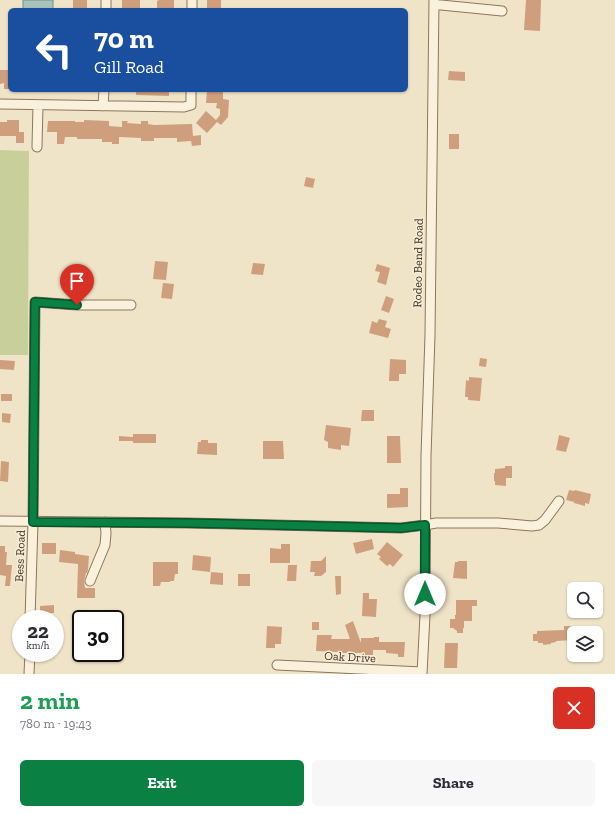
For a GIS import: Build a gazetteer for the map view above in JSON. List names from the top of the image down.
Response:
{
  "streets": {
    "street": ["Rodeo Bend Road", "Bess Road", "Oak Drive"]
  },
  "crossings": [
    ["Rodeo Bend Road", "Oak Drive"]
  ],
  "page": {
    "turn": ["70 m", "Gill Road"],
    "speed": "22 km/h",
    "limit": "30",
    "heading": ["2 min", "780 m · 19:43"],
    "buttons": ["Exit", "Share"]
  }
}
